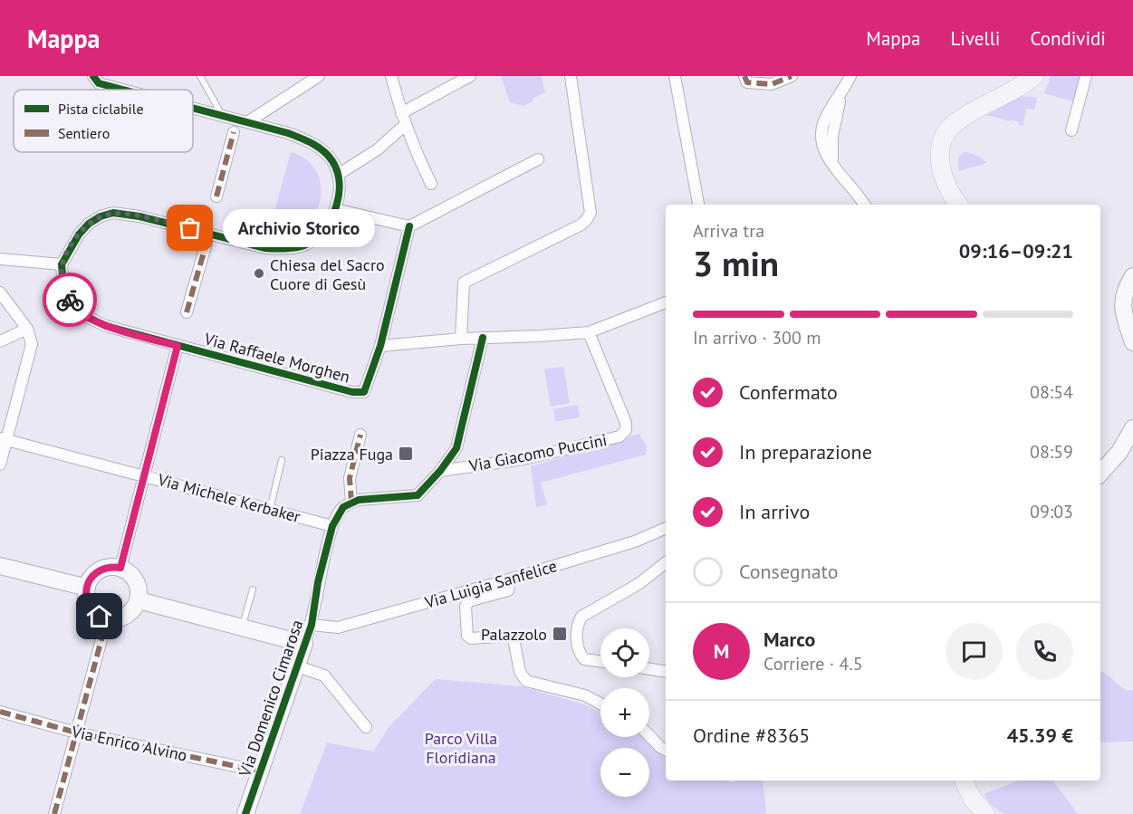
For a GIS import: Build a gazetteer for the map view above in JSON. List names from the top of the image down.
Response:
{
  "streets": {
    "street": [
      "Via Raffaele Morghen",
      "Via Giacomo Puccini",
      "Via Michele Kerbaker",
      "Via Luigia Sanfelice",
      "Via Domenico Cimarosa",
      "Via Enrico Alvino"
    ]
  },
  "crossings": [
    ["Via Michele Kerbaker", "Via Domenico Cimarosa"],
    ["Via Luigia Sanfelice", "Via Domenico Cimarosa"],
    ["Via Domenico Cimarosa", "Via Enrico Alvino"]
  ],
  "parks": ["Parco Villa Floridiana"],
  "places": {
    "other": ["Archivio Storico", "Chiesa del Sacro Cuore di Gesù"],
    "transit": ["Piazza Fuga", "Palazzolo"]
  },
  "legend": ["Pista ciclabile", "Sentiero"],
  "page": {
    "header": "Mappa",
    "nav": ["Mappa", "Livelli", "Condividi"],
    "heading": ["3 min", "Arriva tra", "09:16–09:21"],
    "panel": [
      "Marco",
      "Corriere · 4.5",
      "Ordine #8365",
      "45.39 €"
    ],
    "bubble": "Archivio Storico",
    "bar": "In arrivo · 300 m",
    "list": [
      ["Confermato", "08:54"],
      ["In preparazione", "08:59"],
      ["In arrivo", "09:03"],
      "Consegnato"
    ],
    "round": "M",
    "map_buttons": ["+", "−"]
  }
}
